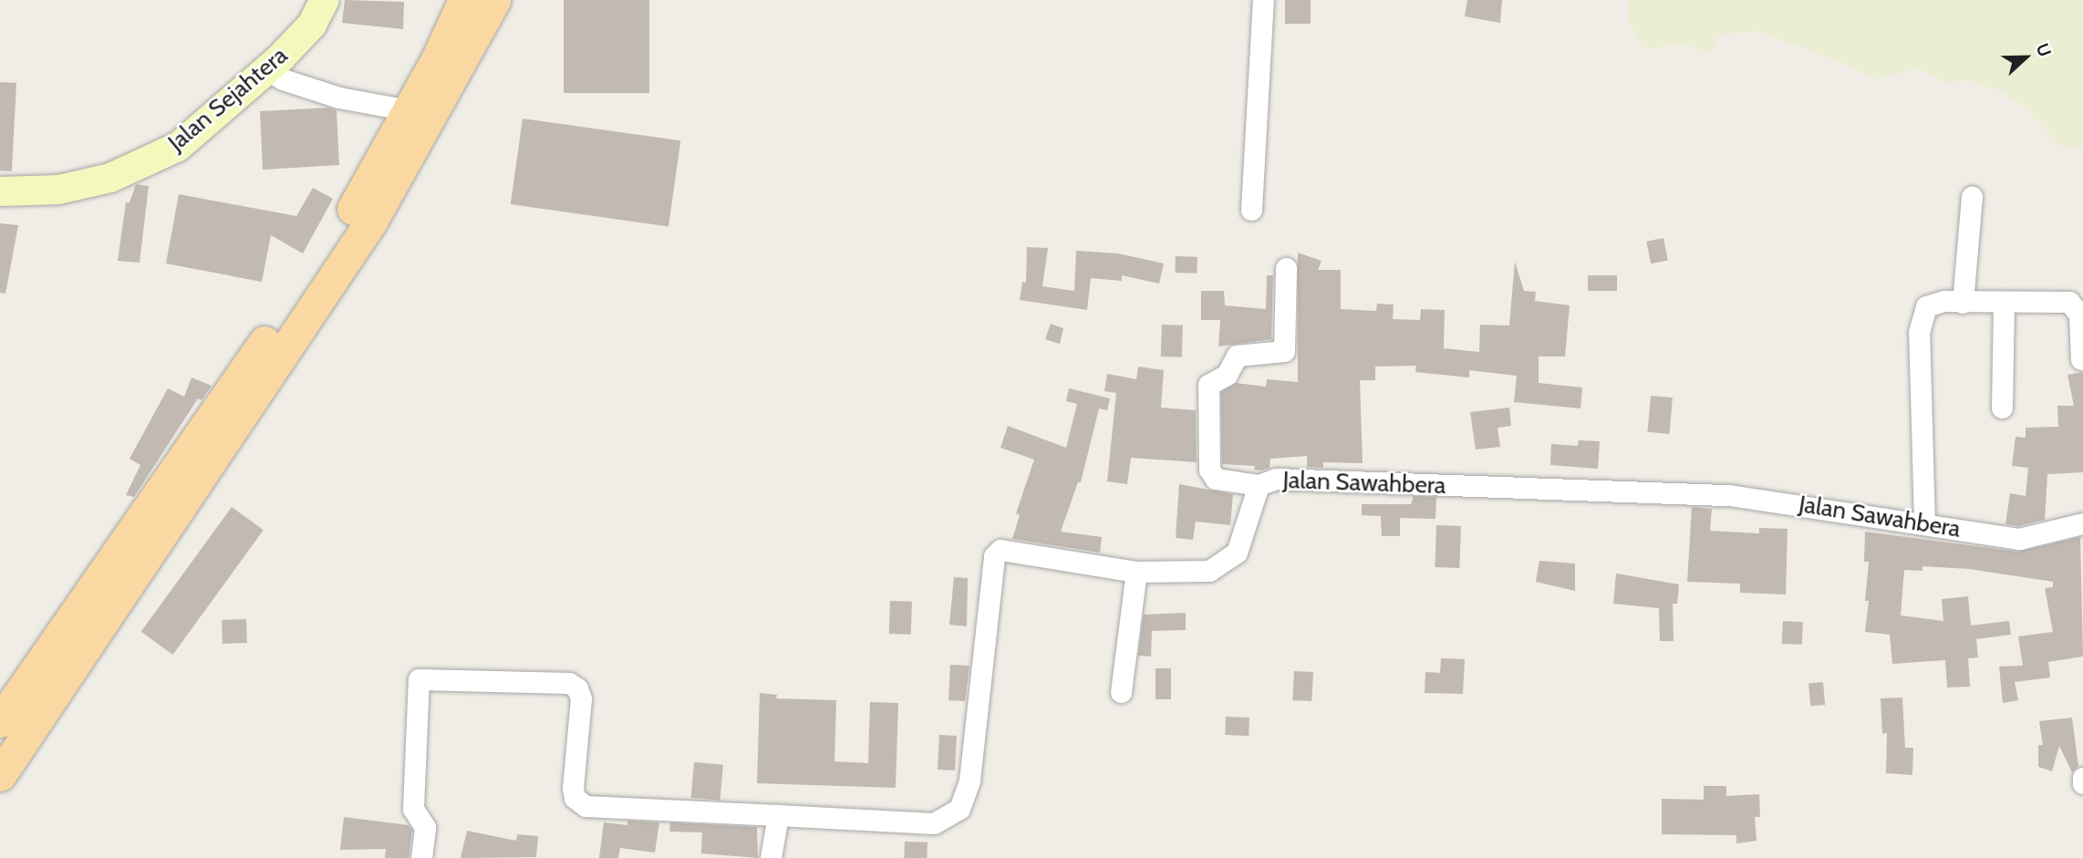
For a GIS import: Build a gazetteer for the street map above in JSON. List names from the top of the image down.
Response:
{
  "streets": {
    "street": ["Jalan Sejahtera", "Jalan Sawahbera"]
  },
  "north": "right"
}
